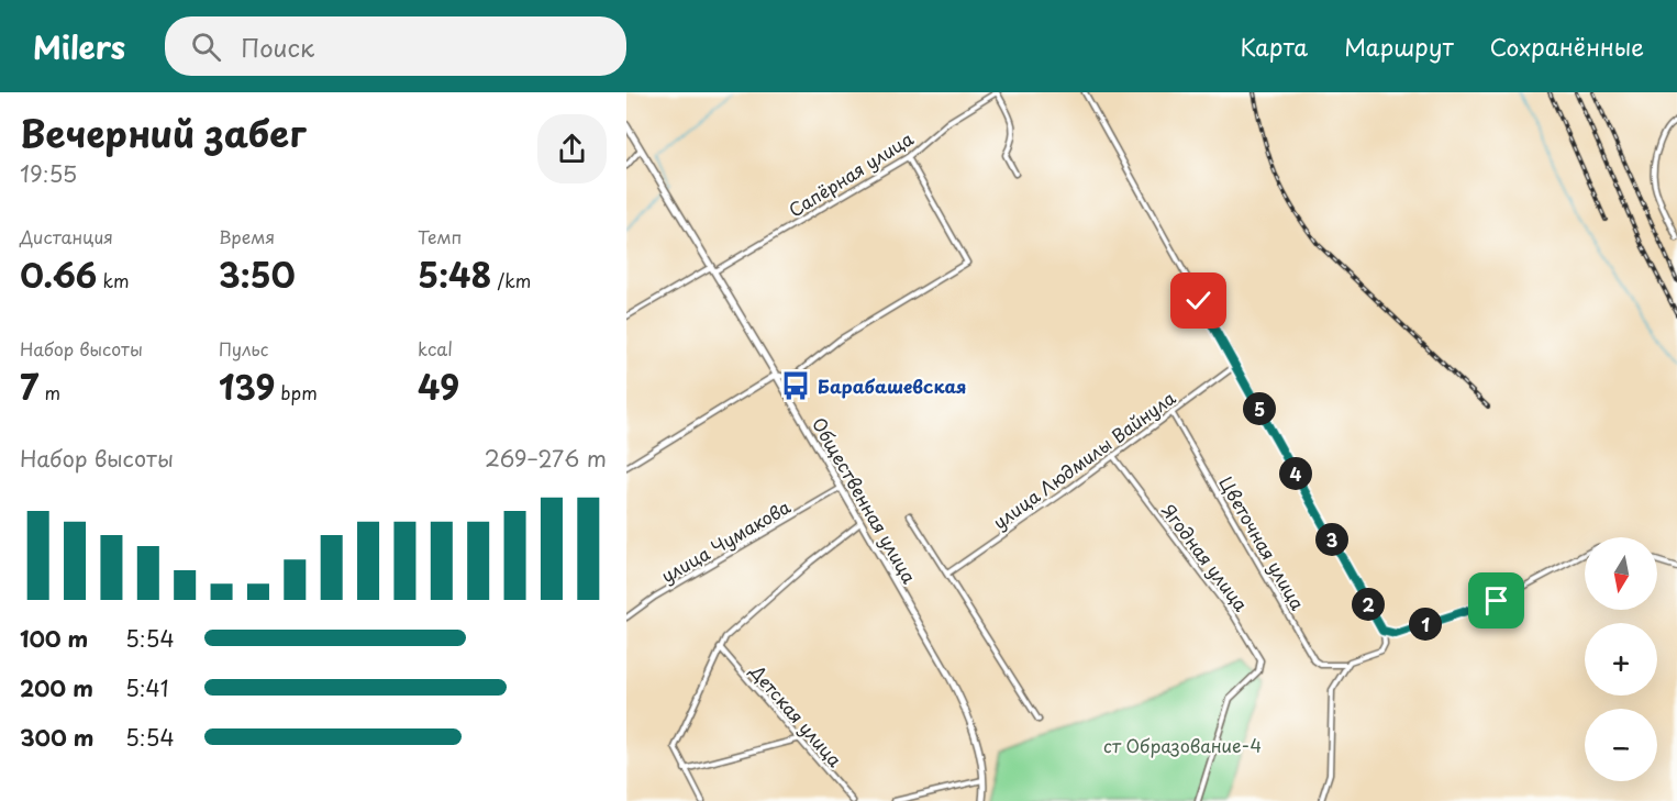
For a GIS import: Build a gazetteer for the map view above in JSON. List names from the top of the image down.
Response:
{
  "streets": {
    "main road": ["Общественная улица"],
    "street": [
      "Сапёрная улица",
      "улица Людмилы Вайнула",
      "улица Чумакова",
      "Цветочная улица",
      "Ягодная улица",
      "Детская улица"
    ]
  },
  "crossings": [
    ["Сапёрная улица", "Общественная улица"],
    ["улица Людмилы Вайнула", "Цветочная улица"],
    ["улица Людмилы Вайнула", "Ягодная улица"],
    ["Общественная улица", "улица Чумакова"]
  ],
  "parks": ["ст Образование-4"],
  "places": {
    "bus stop": ["Барабашевская"]
  },
  "north": "bottom",
  "page": {
    "header": "Milers",
    "search": "Поиск",
    "nav": ["Карта", "Маршрут", "Сохранённые"],
    "heading": ["Вечерний забег", "19:55"],
    "stats": [
      ["Дистанция", "0.66 km"],
      ["Время", "3:50"],
      ["Темп", "5:48 /km"],
      ["Набор высоты", "7 m"],
      ["Пульс", "139 bpm"],
      ["kcal", "49"]
    ],
    "pins": [
      "5",
      "4",
      "3",
      "2",
      "1"
    ],
    "chart": ["Набор высоты", "269–276 m"],
    "map_buttons": ["+", "−"],
    "list": [
      {
        "name": "100 m",
        "note": "5:54"
      },
      {
        "name": "200 m",
        "note": "5:41"
      },
      {
        "name": "300 m",
        "note": "5:54"
      }
    ]
  }
}
